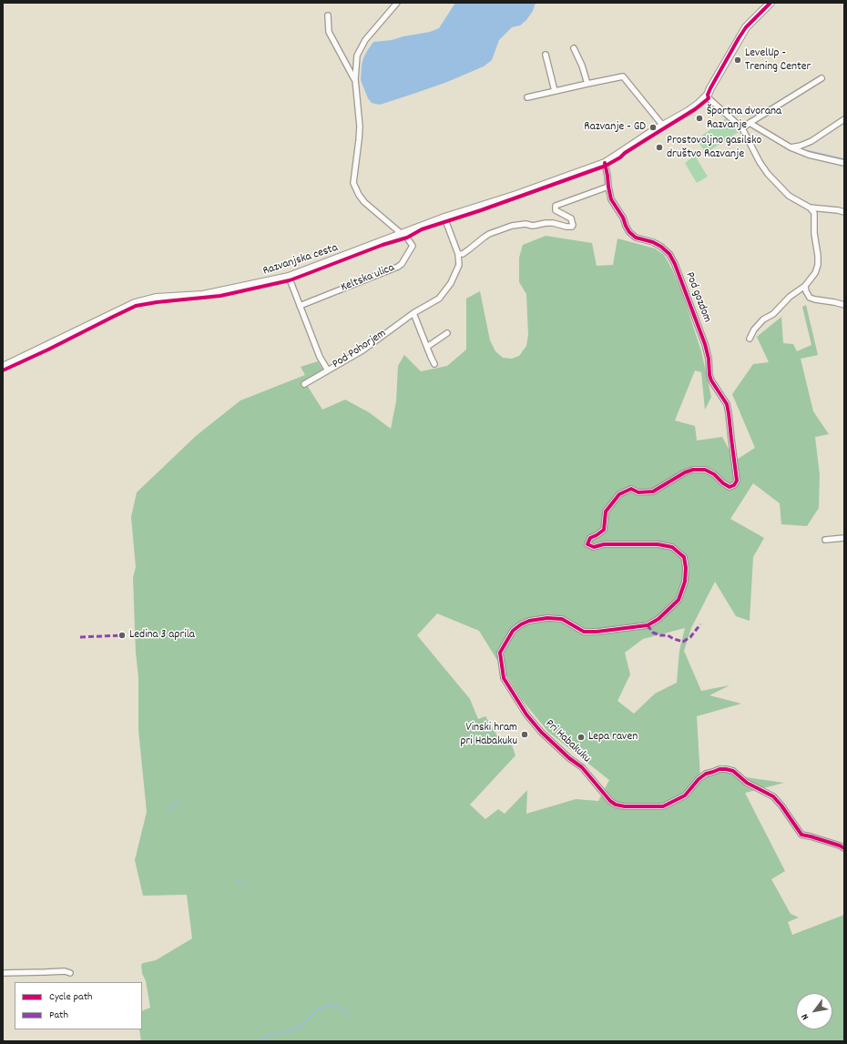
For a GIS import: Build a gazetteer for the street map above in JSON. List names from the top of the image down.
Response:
{
  "streets": {
    "street": [
      "Razvanjska cesta",
      "Keltska ulica",
      "Pod gozdom",
      "Pod Pohorjem",
      "Pri Habakuku"
    ]
  },
  "crossings": [
    ["Razvanjska cesta", "Keltska ulica"],
    ["Razvanjska cesta", "Pod gozdom"],
    ["Razvanjska cesta", "Pod Pohorjem"],
    ["Pod gozdom", "Pri Habakuku"]
  ],
  "places": [
    "LevelUp - Trening Center",
    "Športna dvorana Razvanje",
    "Razvanje - GD",
    "Prostovoljno gasilsko društvo Razvanje",
    "Ledina 3 aprila",
    "Vinski hram pri Habakuku",
    "Lepa raven"
  ],
  "legend": ["Cycle path", "Path"],
  "north": "bottom left"
}
